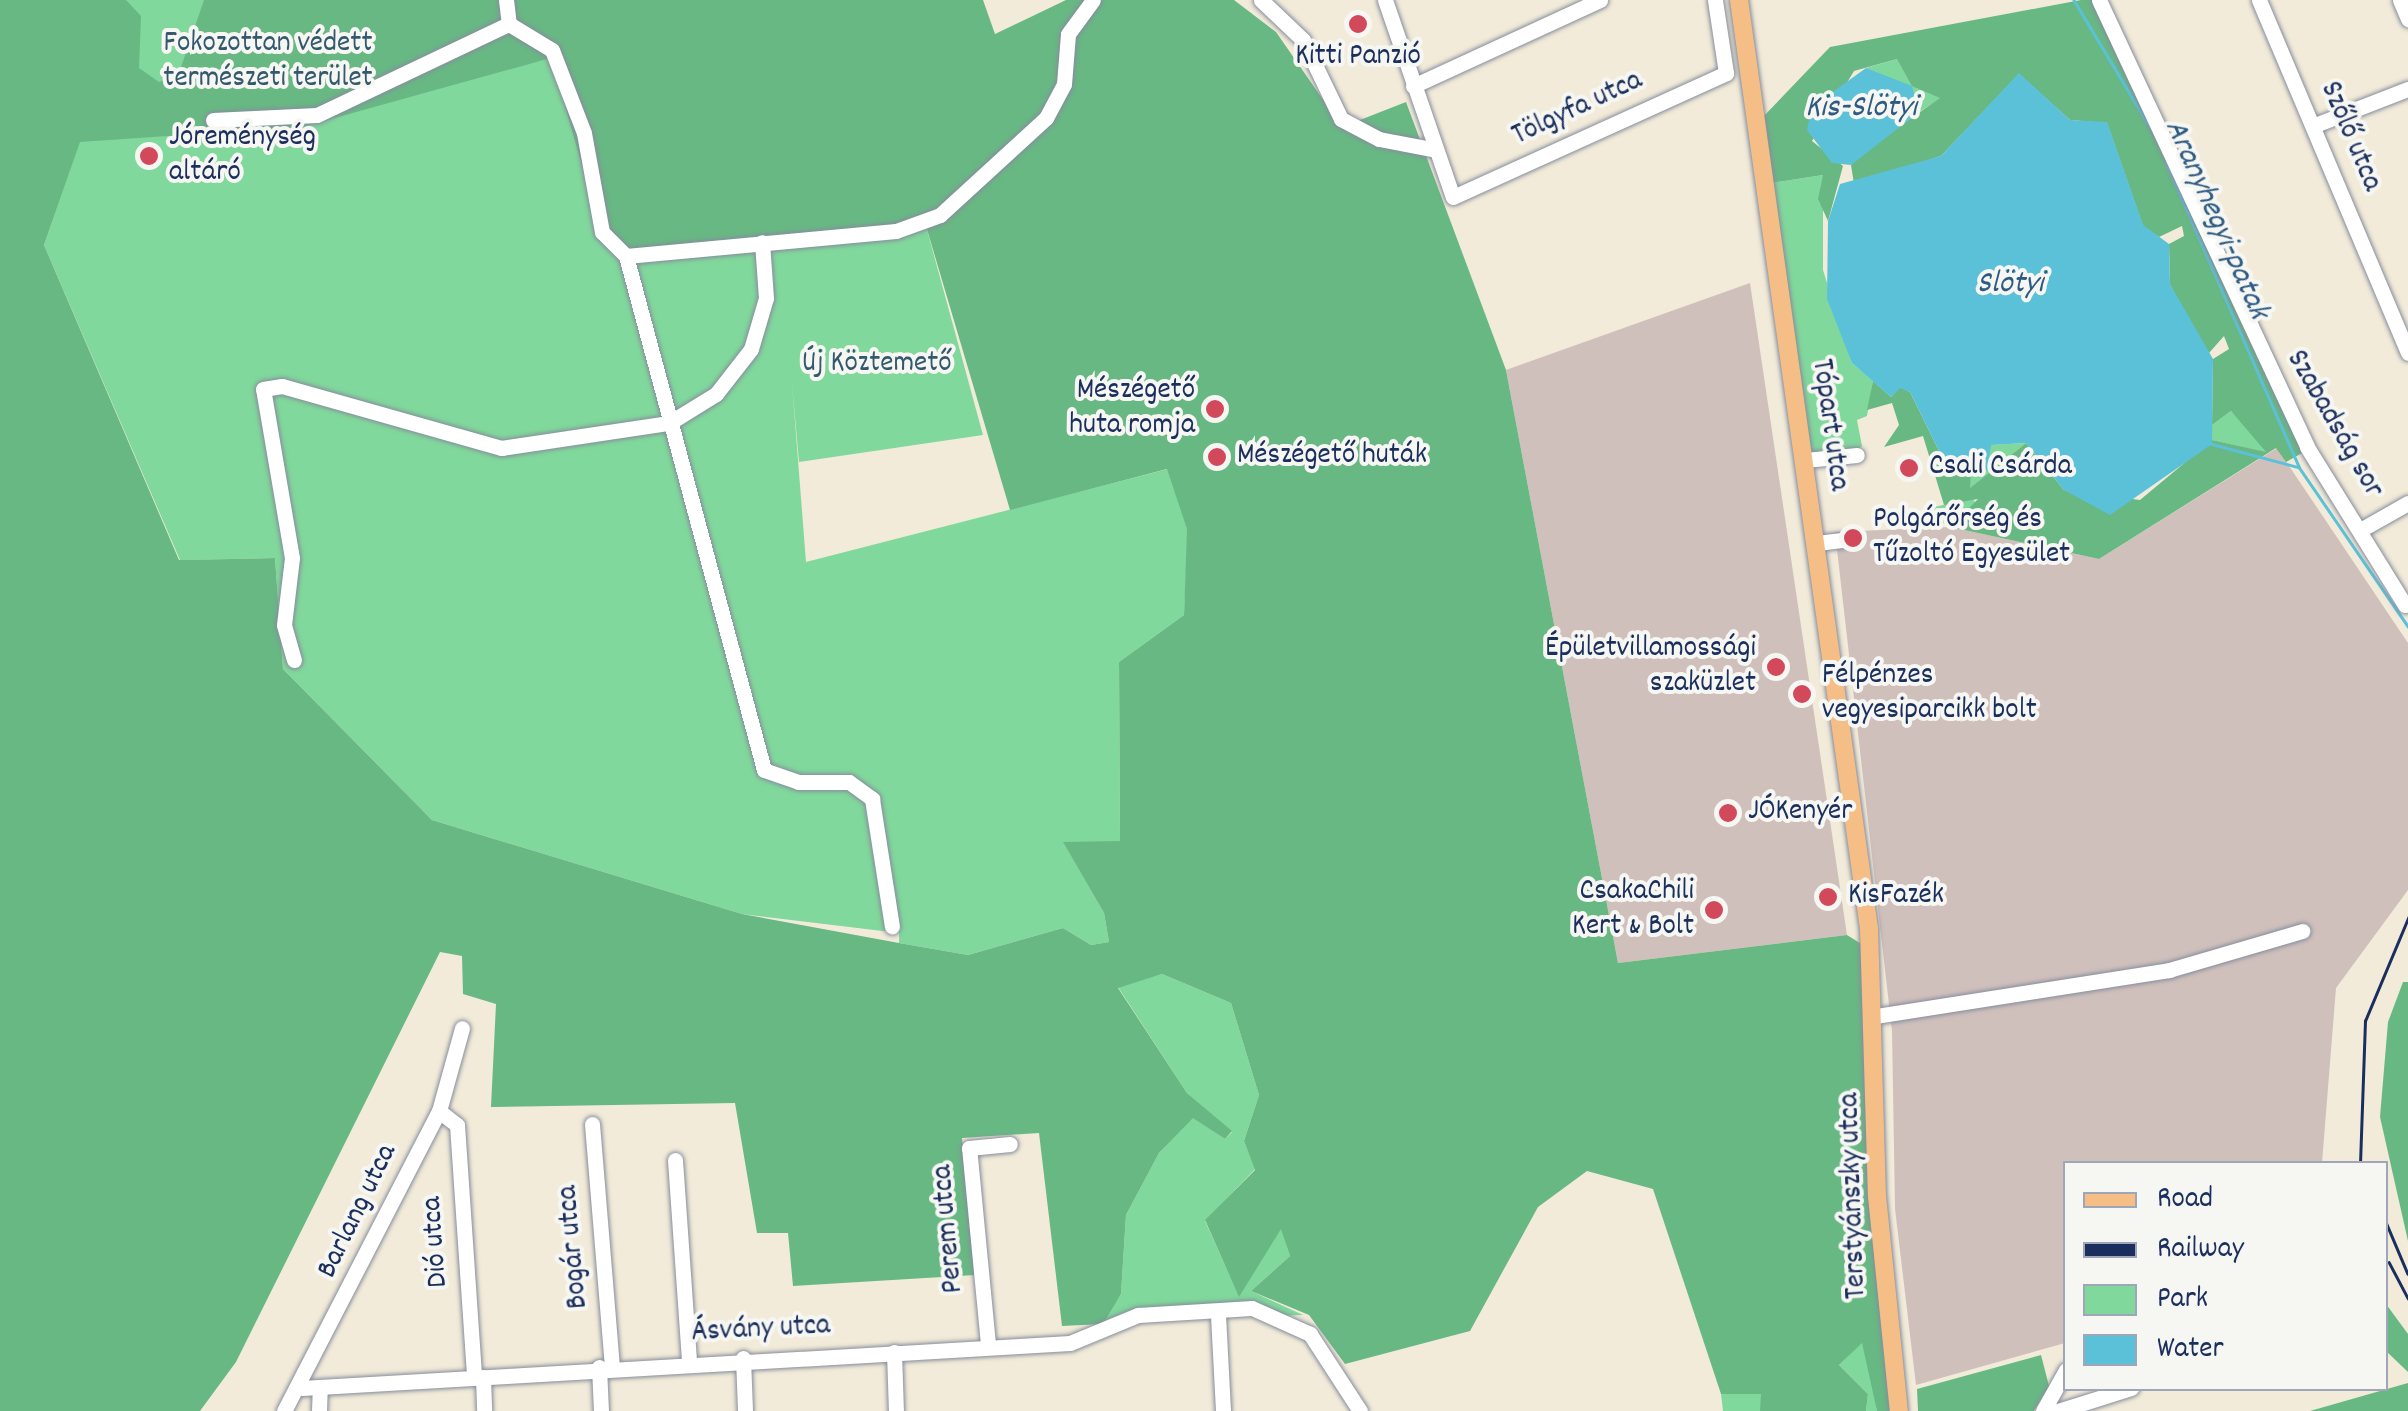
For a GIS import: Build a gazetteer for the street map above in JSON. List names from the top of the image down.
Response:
{
  "streets": {
    "main road": ["Tópart utca", "Terstyánszky utca"],
    "street": [
      "Tölgyfa utca",
      "Szőlő utca",
      "Szabadság sor",
      "Barlang utca",
      "Perem utca",
      "Dió utca",
      "Bogár utca",
      "Ásvány utca"
    ]
  },
  "crossings": [
    ["Tópart utca", "Terstyánszky utca"],
    ["Barlang utca", "Dió utca"],
    ["Barlang utca", "Ásvány utca"],
    ["Perem utca", "Ásvány utca"],
    ["Dió utca", "Ásvány utca"],
    ["Bogár utca", "Ásvány utca"]
  ],
  "water": ["Kis-Slötyi", "Aranyhegyi-patak", "Slötyi"],
  "parks": ["Fokozottan védett természeti terület", "Új Köztemető"],
  "places": [
    "Kitti Panzió",
    "Jóreménység altáró",
    "Mészégető huta romja",
    "Mészégető huták",
    "Csali Csárda",
    "Polgárőrség és Tűzoltó Egyesület",
    "Épületvillamossági szaküzlet",
    "Félpénzes vegyesiparcikk bolt",
    "JÓKenyér",
    "KisFazék",
    "CsakaChili Kert & Bolt"
  ],
  "legend": [
    "Road",
    "Railway",
    "Park",
    "Water"
  ]
}
